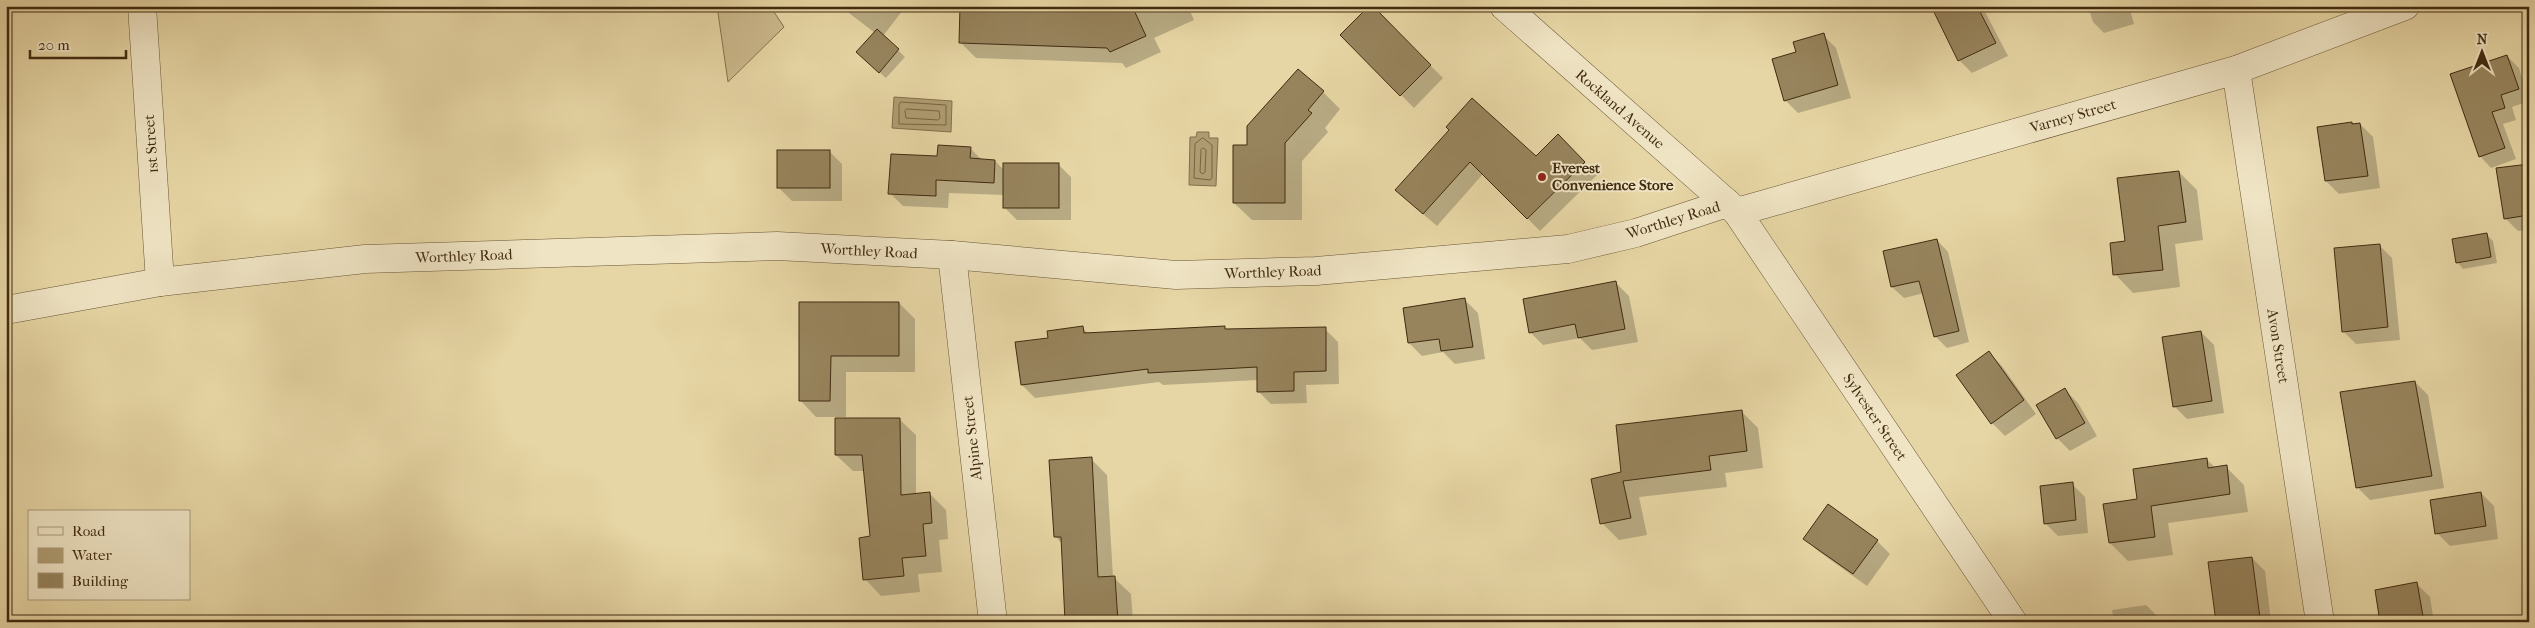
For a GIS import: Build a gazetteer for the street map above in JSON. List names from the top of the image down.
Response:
{
  "streets": {
    "street": [
      "Rockland Avenue",
      "Varney Street",
      "1st Street",
      "Worthley Road",
      "Avon Street",
      "Sylvester Street",
      "Alpine Street"
    ]
  },
  "crossings": [
    ["Rockland Avenue", "Varney Street"],
    ["Rockland Avenue", "Worthley Road"],
    ["Rockland Avenue", "Sylvester Street"],
    ["Varney Street", "Worthley Road"],
    ["Varney Street", "Avon Street"],
    ["Varney Street", "Sylvester Street"],
    ["1st Street", "Worthley Road"],
    ["Worthley Road", "Sylvester Street"],
    ["Worthley Road", "Alpine Street"]
  ],
  "places": ["Everest Convenience Store"],
  "legend": ["Road", "Water", "Building"],
  "scale_bar": "20 m",
  "north": "top"
}
